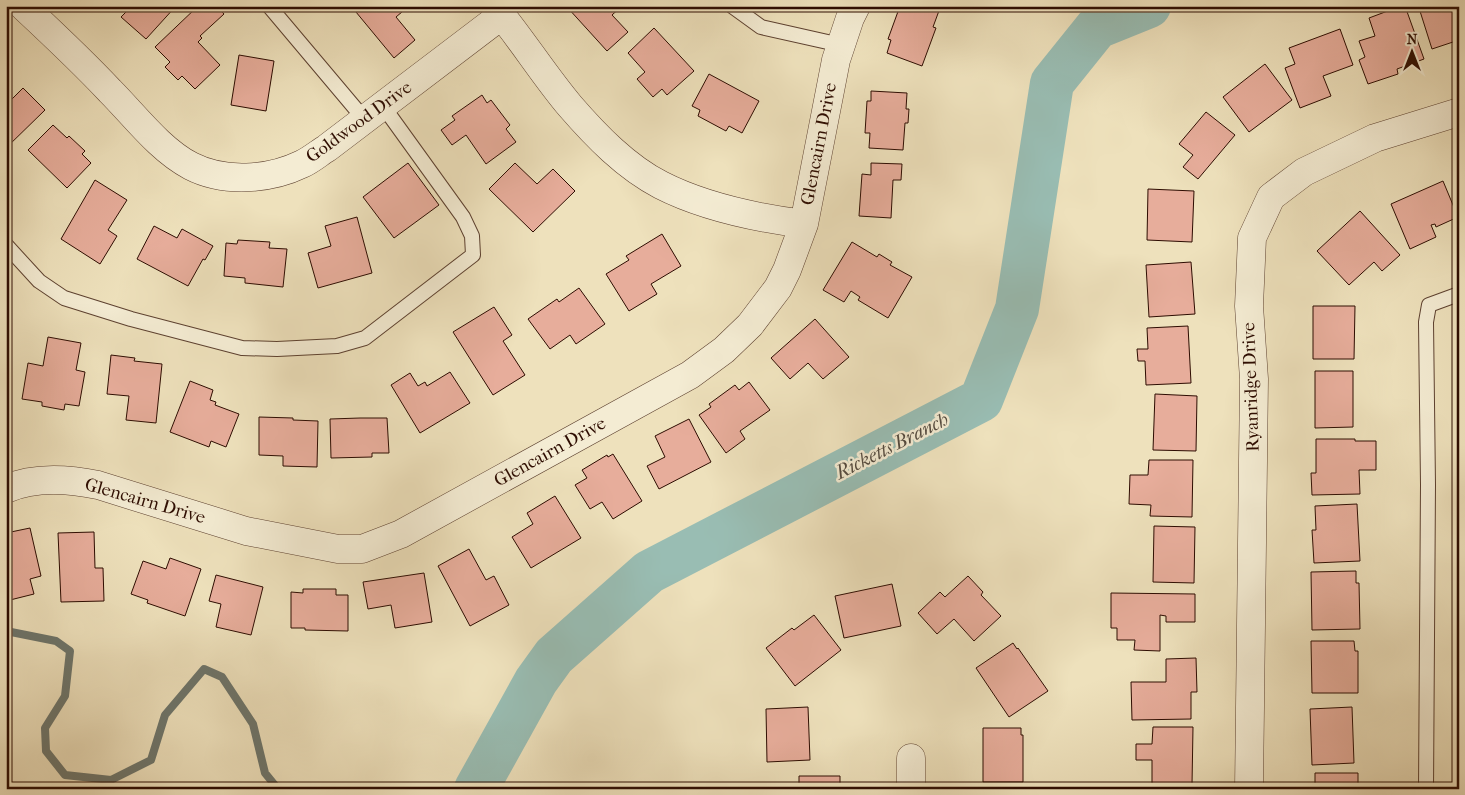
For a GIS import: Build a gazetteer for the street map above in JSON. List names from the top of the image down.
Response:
{
  "streets": {
    "street": ["Goldwood Drive", "Glencairn Drive", "Ryanridge Drive"]
  },
  "water": ["Ricketts Branch"],
  "north": "top"
}
